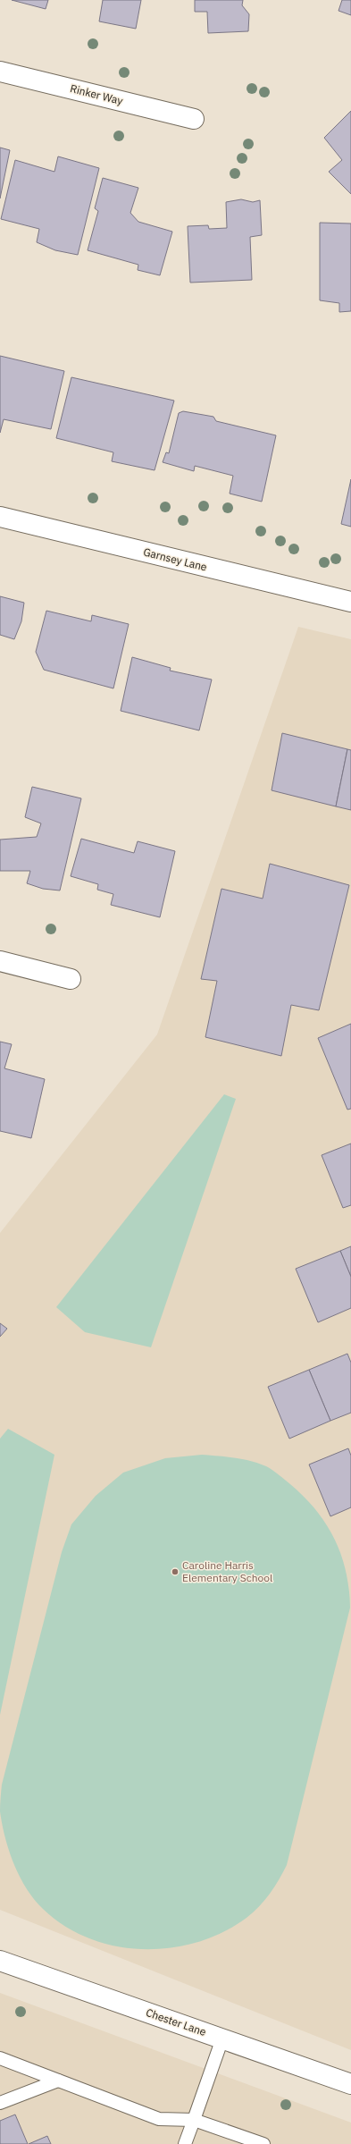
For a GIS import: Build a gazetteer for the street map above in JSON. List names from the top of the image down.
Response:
{
  "streets": {
    "street": ["Rinker Way", "Garnsey Lane", "Chester Lane"]
  },
  "places": ["Caroline Harris Elementary School"]
}
